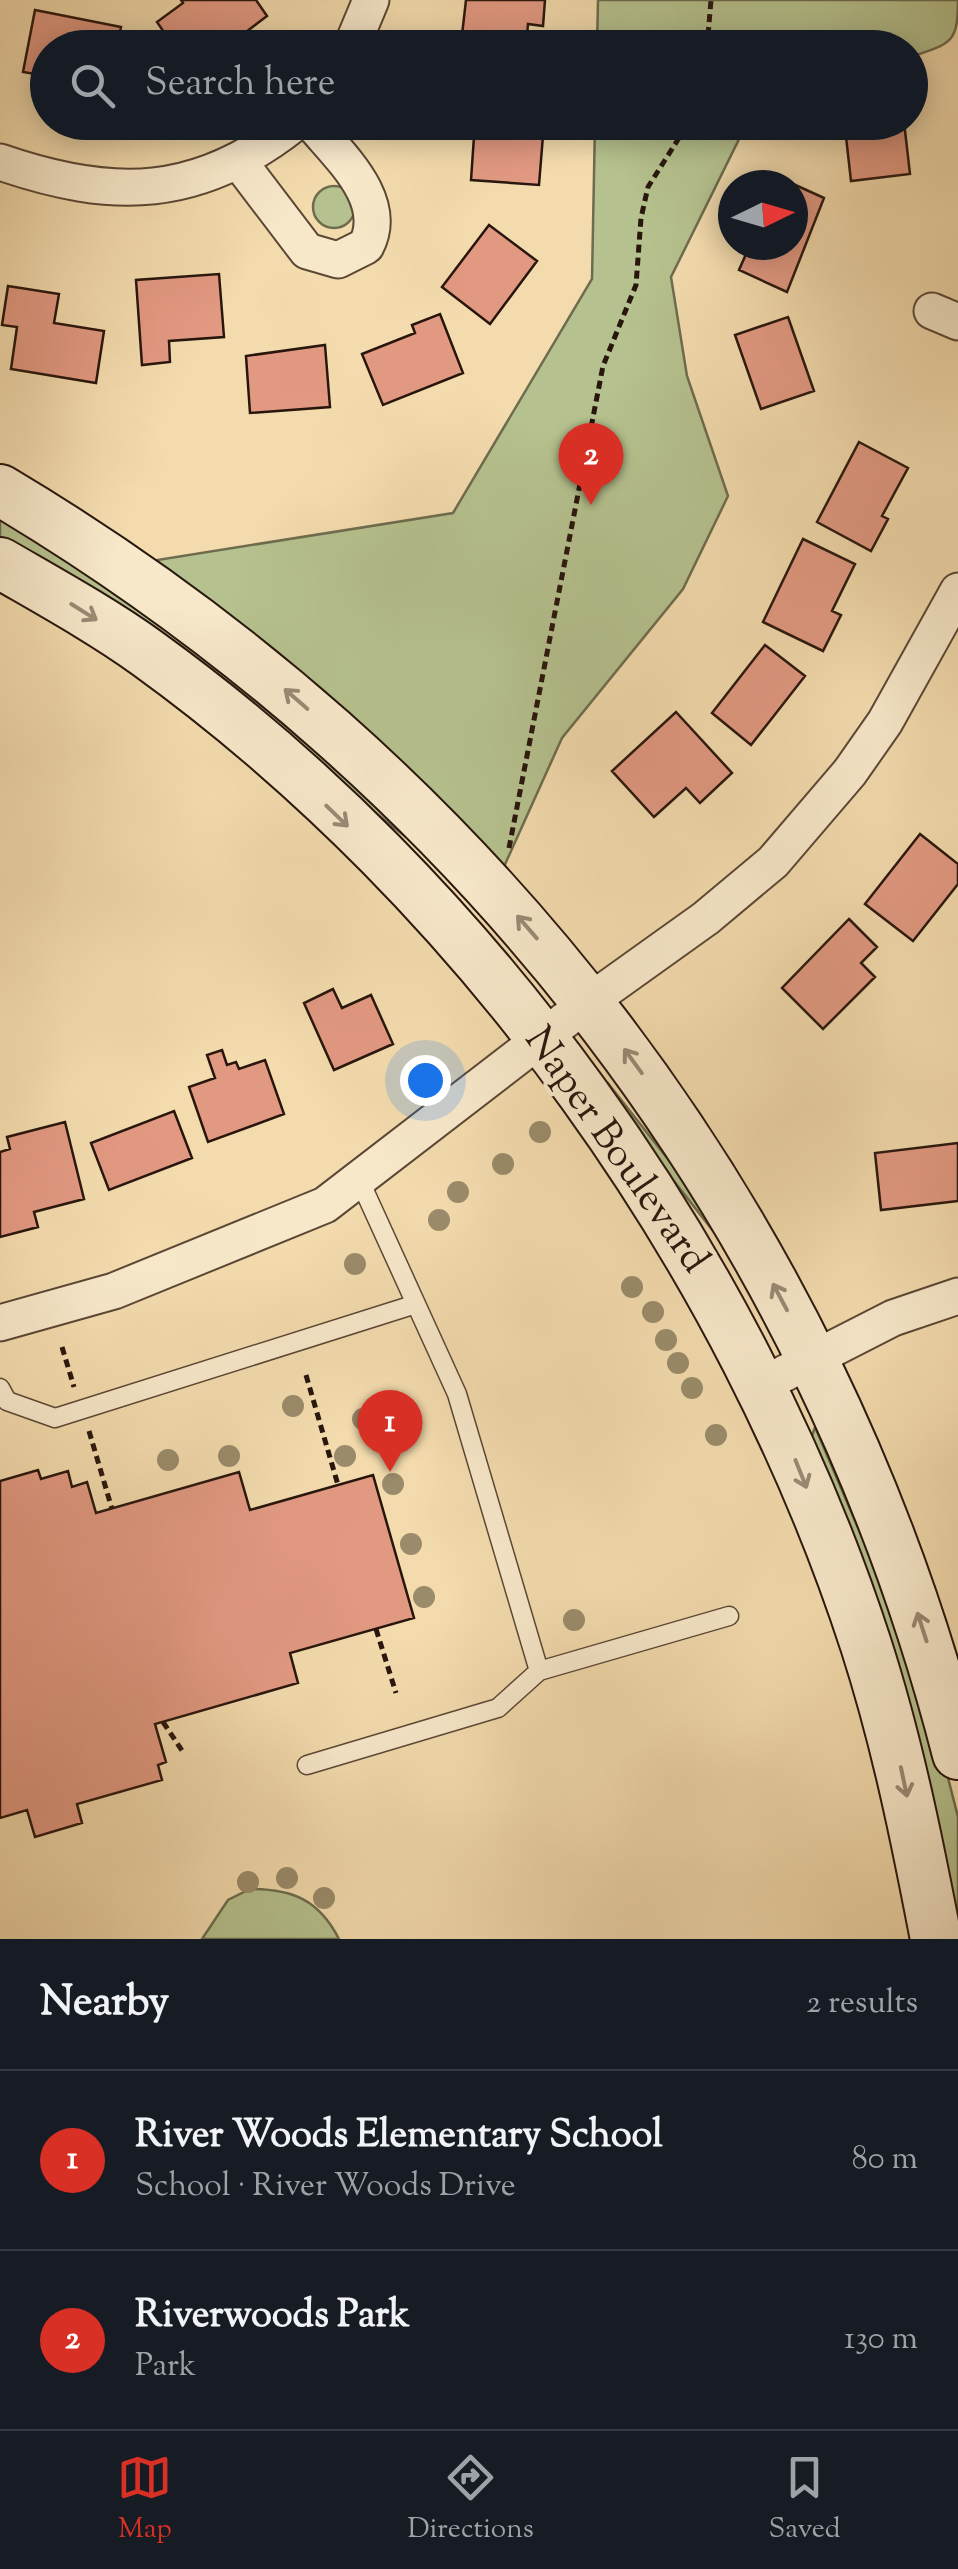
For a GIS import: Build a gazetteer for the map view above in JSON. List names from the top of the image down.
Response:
{
  "streets": {
    "main road": ["Naper Boulevard"]
  },
  "north": "right",
  "page": {
    "search": "Search here",
    "pins": ["2", "1"],
    "heading": ["Nearby", "2 results"],
    "list": [
      {
        "mark": "1",
        "name": "River Woods Elementary School",
        "note": "School · River Woods Drive",
        "value": "80 m"
      },
      {
        "mark": "2",
        "name": "Riverwoods Park",
        "note": "Park",
        "value": "130 m"
      }
    ],
    "nav": ["Map", "Directions", "Saved"]
  }
}
